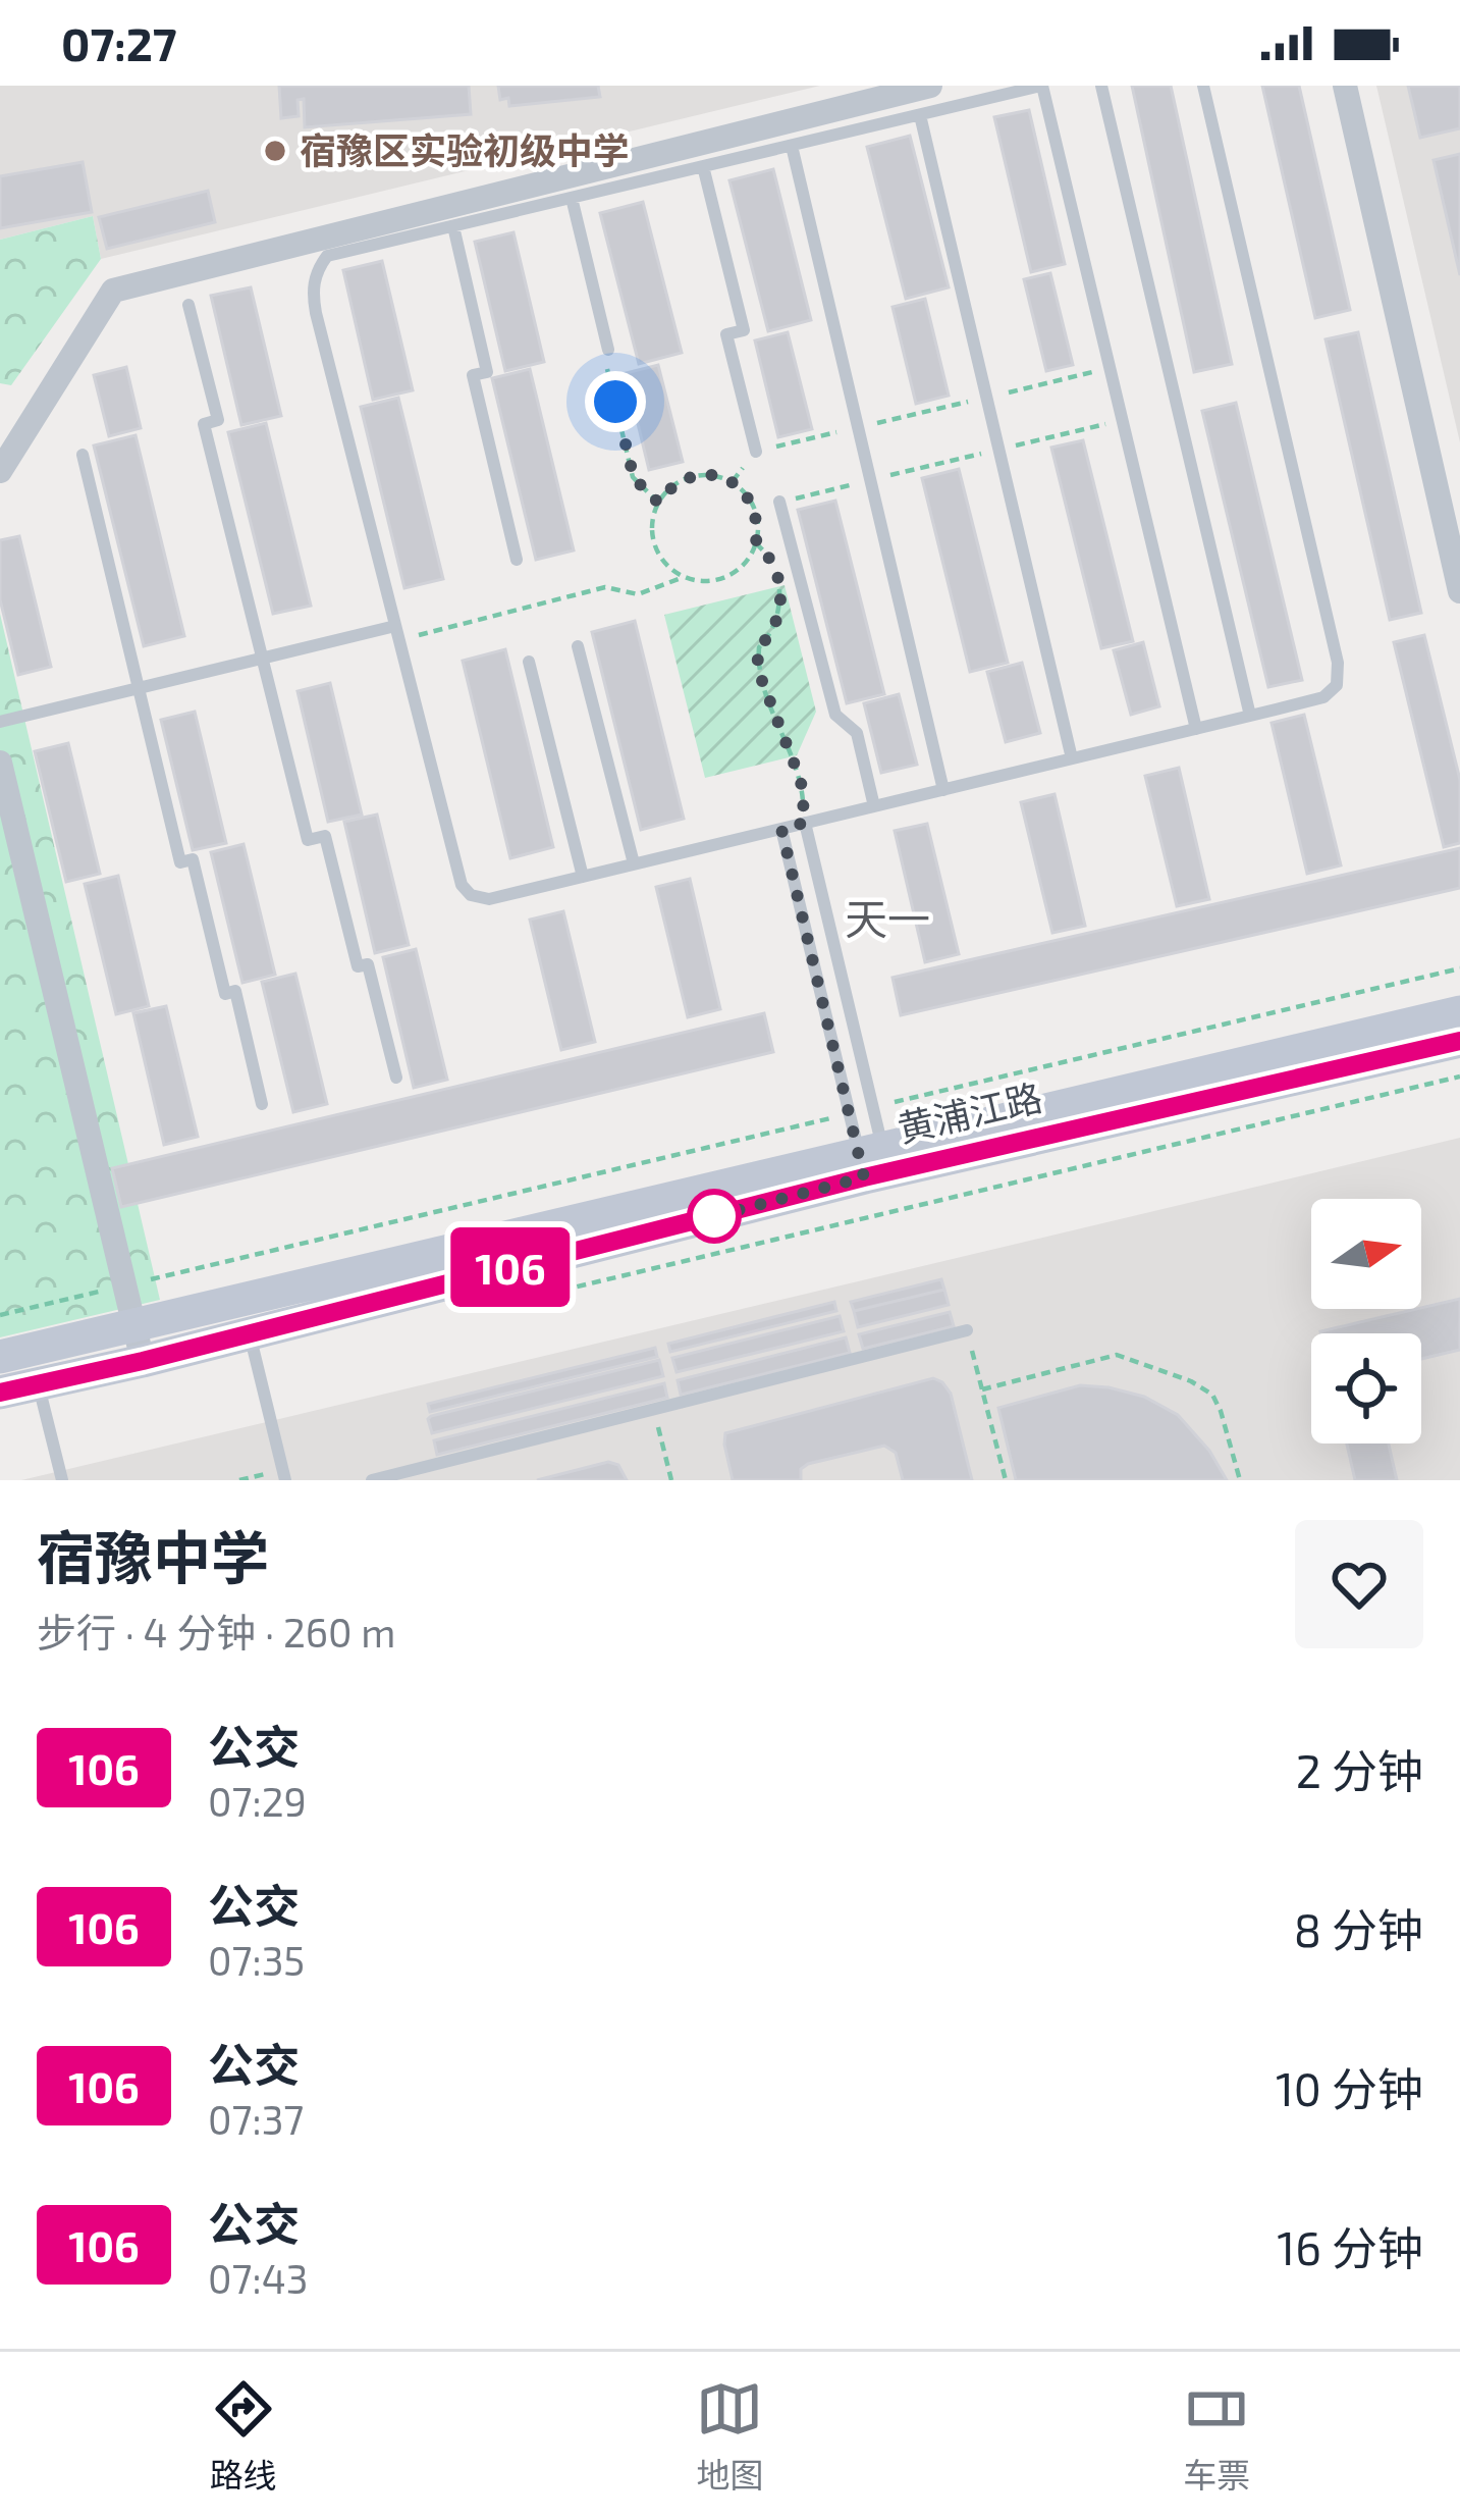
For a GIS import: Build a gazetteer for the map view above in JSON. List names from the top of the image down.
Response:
{
  "streets": {
    "street": ["黄浦江路"]
  },
  "districts": ["天一"],
  "places": ["宿豫区实验初级中学"],
  "lines": ["bus line 106"],
  "north": "right",
  "page": {
    "status": "07:27",
    "on_map": "106",
    "heading": ["宿豫中学", "步行 · 4 分钟 · 260 m"],
    "list": [
      {
        "mark": "106",
        "name": "公交",
        "note": "07:29",
        "value": "2 分钟"
      },
      {
        "mark": "106",
        "name": "公交",
        "note": "07:35",
        "value": "8 分钟"
      },
      {
        "mark": "106",
        "name": "公交",
        "note": "07:37",
        "value": "10 分钟"
      },
      {
        "mark": "106",
        "name": "公交",
        "note": "07:43",
        "value": "16 分钟"
      }
    ],
    "tabs": ["路线", "地图", "车票"]
  }
}
